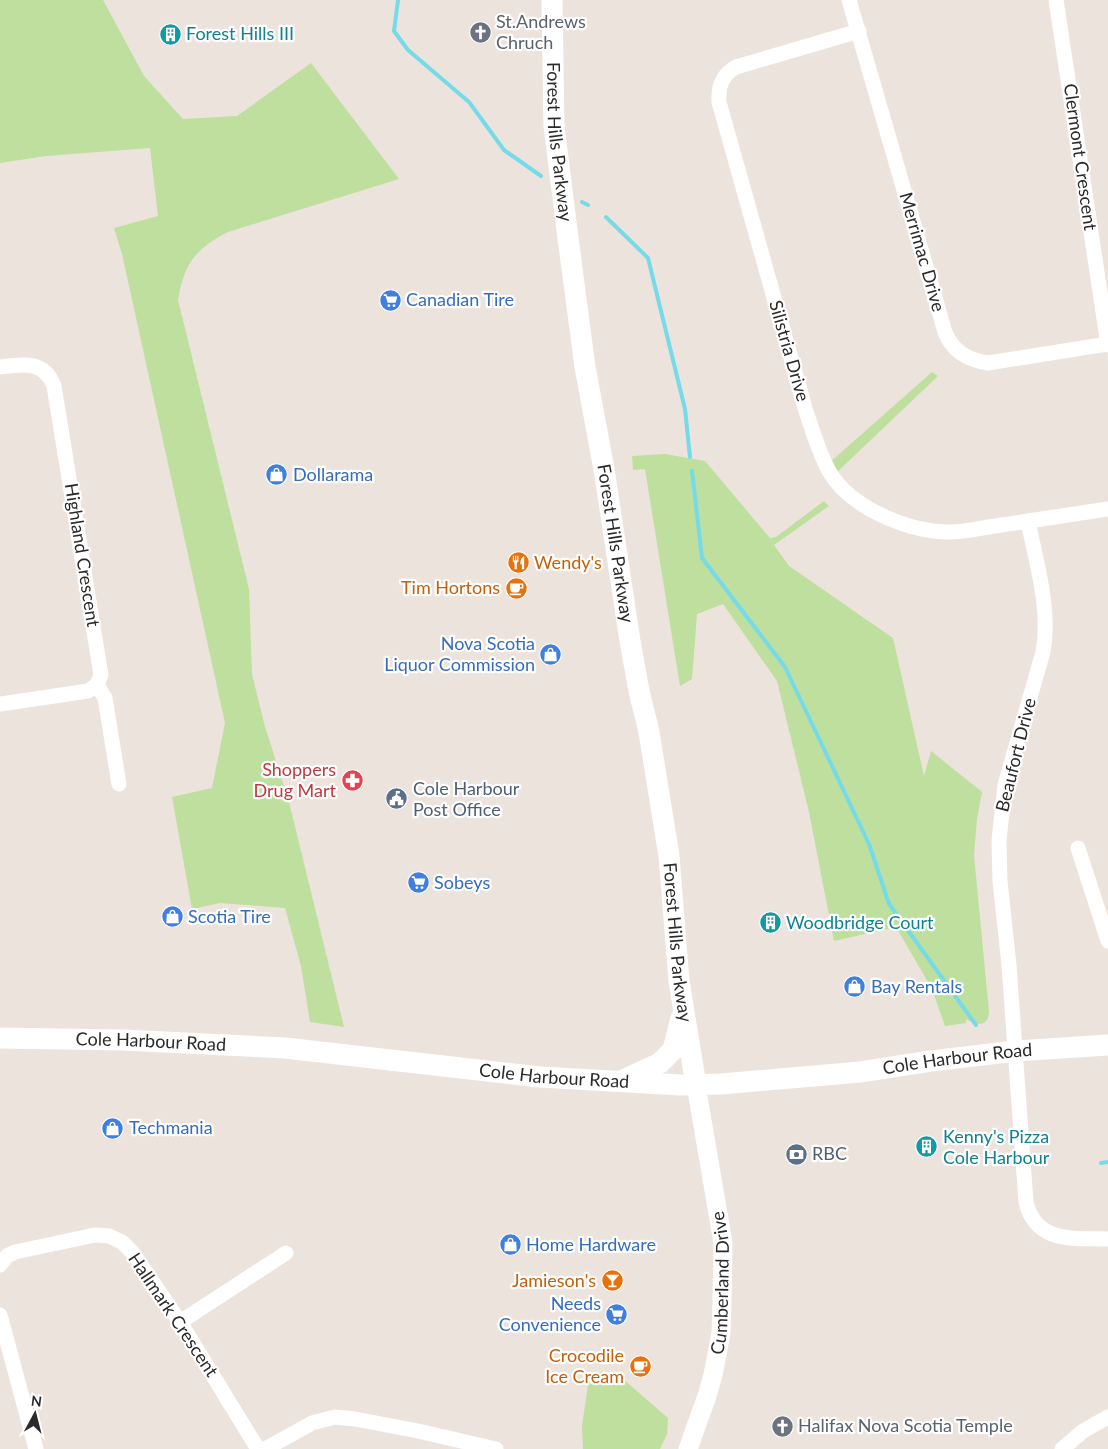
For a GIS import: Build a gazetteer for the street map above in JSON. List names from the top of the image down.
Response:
{
  "streets": {
    "main road": ["Forest Hills Parkway", "Cole Harbour Road"],
    "street": [
      "Clermont Crescent",
      "Merrimac Drive",
      "Silistria Drive",
      "Highland Crescent",
      "Beaufort Drive",
      "Cumberland Drive",
      "Hallmark Crescent"
    ]
  },
  "crossings": [
    ["Forest Hills Parkway", "Cole Harbour Road"],
    ["Forest Hills Parkway", "Cumberland Drive"],
    ["Clermont Crescent", "Merrimac Drive"],
    ["Merrimac Drive", "Silistria Drive"],
    ["Silistria Drive", "Beaufort Drive"],
    ["Beaufort Drive", "Cole Harbour Road"],
    ["Cole Harbour Road", "Cumberland Drive"]
  ],
  "places": {
    "church": ["St.Andrews Chruch", "Halifax Nova Scotia Temple"],
    "building": ["Forest Hills III", "Woodbridge Court", "Kenny's Pizza Cole Harbour"],
    "supermarket": ["Canadian Tire", "Sobeys", "Needs Convenience"],
    "shop": [
      "Dollarama",
      "Nova Scotia Liquor Commission",
      "Scotia Tire",
      "Bay Rentals",
      "Techmania",
      "Home Hardware"
    ],
    "restaurant": ["Wendy's"],
    "cafe": ["Tim Hortons", "Crocodile Ice Cream"],
    "pharmacy": ["Shoppers Drug Mart"],
    "public building": ["Cole Harbour Post Office"],
    "bank": ["RBC"],
    "bar": ["Jamieson's"]
  },
  "north": "top"
}
